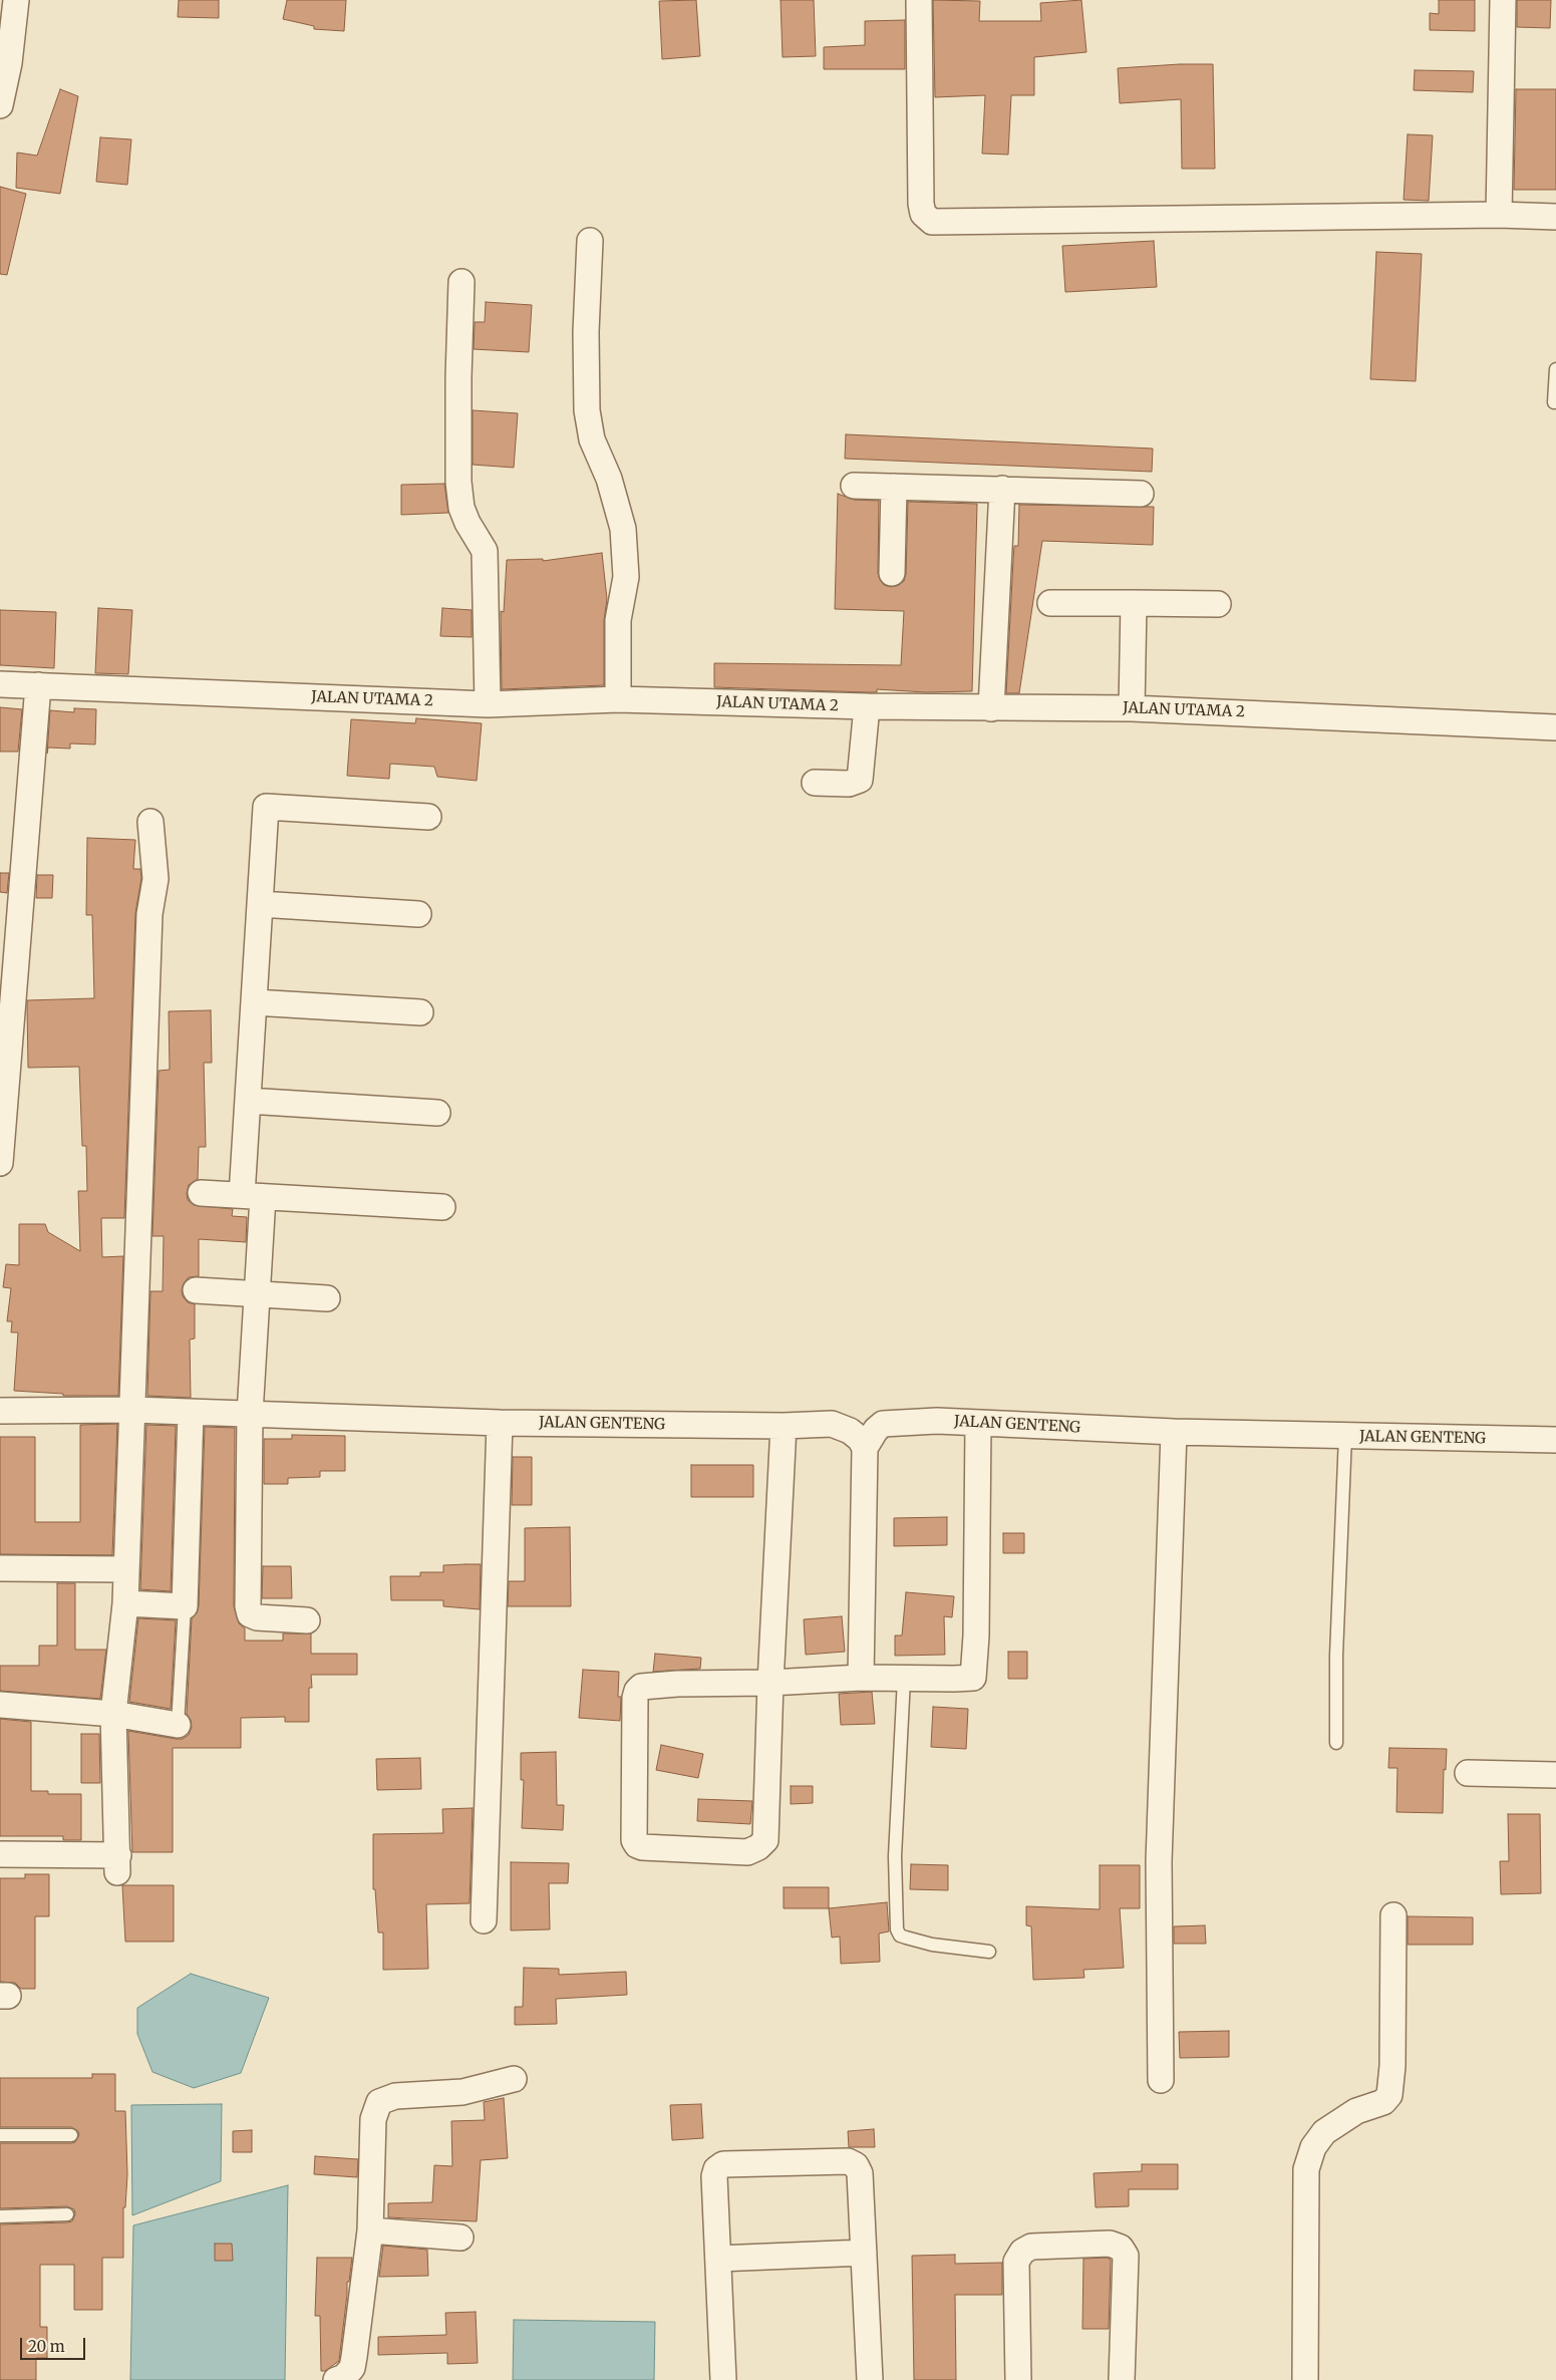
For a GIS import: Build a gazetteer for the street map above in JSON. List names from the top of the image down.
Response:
{
  "streets": {
    "street": ["JALAN UTAMA 2", "JALAN GENTENG"]
  },
  "scale_bar": "20 m"
}
